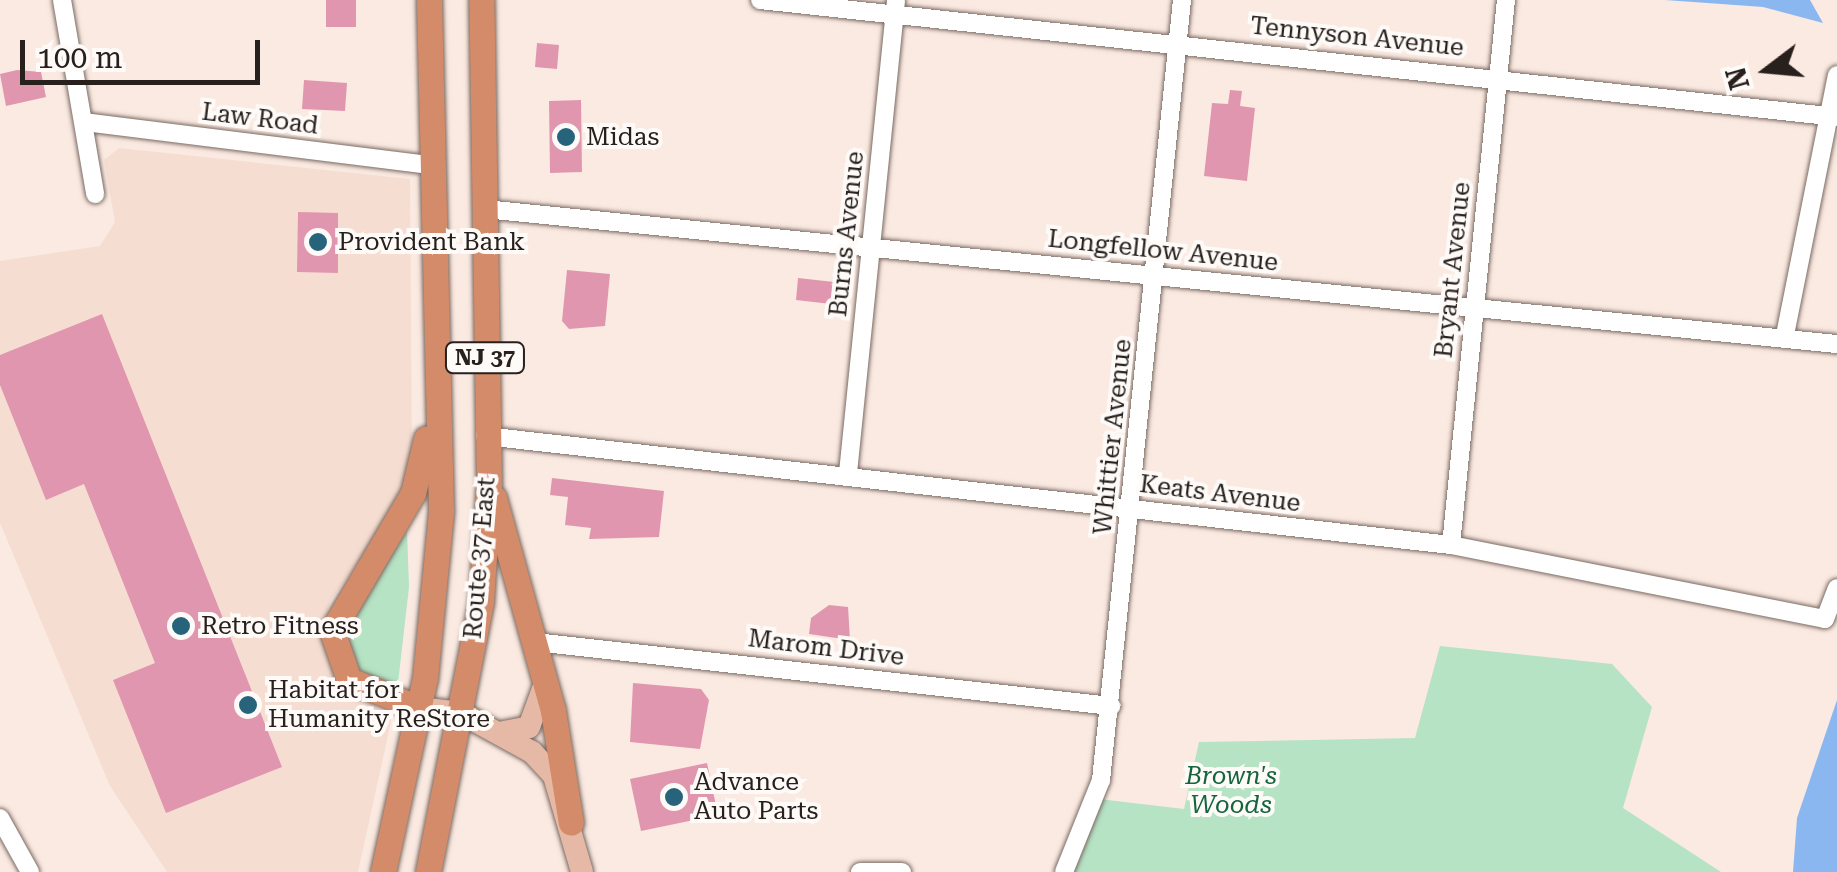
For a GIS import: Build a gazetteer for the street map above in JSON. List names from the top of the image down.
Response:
{
  "streets": {
    "highway": ["NJ 37", "Route 37 East"],
    "street": [
      "Tennyson Avenue",
      "Law Road",
      "Burns Avenue",
      "Longfellow Avenue",
      "Bryant Avenue",
      "Whittier Avenue",
      "Keats Avenue",
      "Marom Drive"
    ]
  },
  "crossings": [
    ["Tennyson Avenue", "Burns Avenue"],
    ["Tennyson Avenue", "Bryant Avenue"],
    ["Tennyson Avenue", "Whittier Avenue"],
    ["Law Road", "Route 37 East"],
    ["Burns Avenue", "Longfellow Avenue"],
    ["Burns Avenue", "Keats Avenue"],
    ["Longfellow Avenue", "Bryant Avenue"],
    ["Longfellow Avenue", "Whittier Avenue"],
    ["Longfellow Avenue", "Route 37 East"],
    ["Bryant Avenue", "Keats Avenue"],
    ["Whittier Avenue", "Keats Avenue"],
    ["Whittier Avenue", "Marom Drive"],
    ["Keats Avenue", "Route 37 East"]
  ],
  "parks": ["Brown's Woods"],
  "places": [
    "Midas",
    "Provident Bank",
    "Retro Fitness",
    "Habitat for Humanity ReStore",
    "Advance Auto Parts"
  ],
  "scale_bar": "100 m",
  "north": "left"
}
